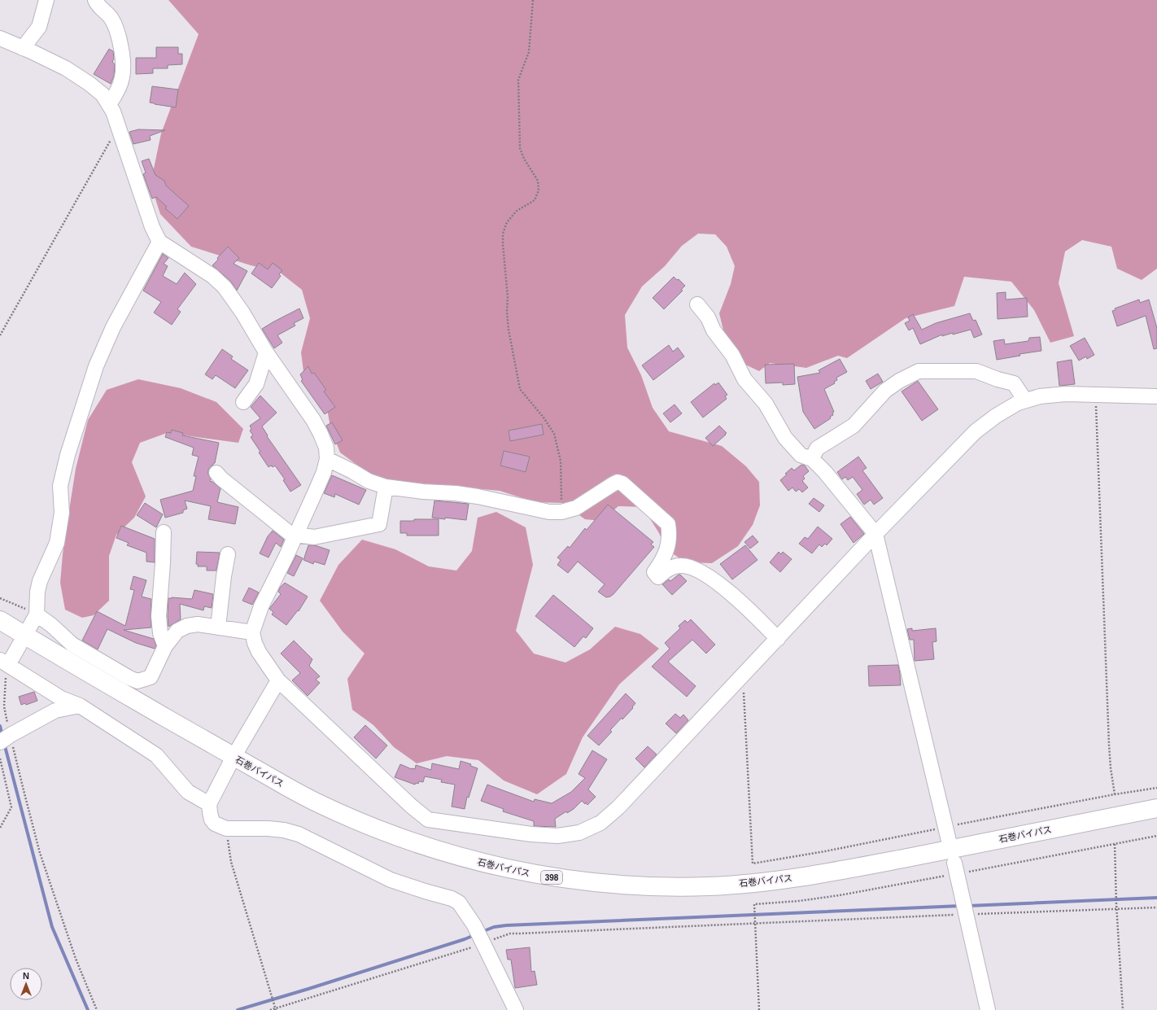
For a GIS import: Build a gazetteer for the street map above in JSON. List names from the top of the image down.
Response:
{
  "streets": {
    "highway": ["石巻バイパス", "398"]
  },
  "north": "top"
}
